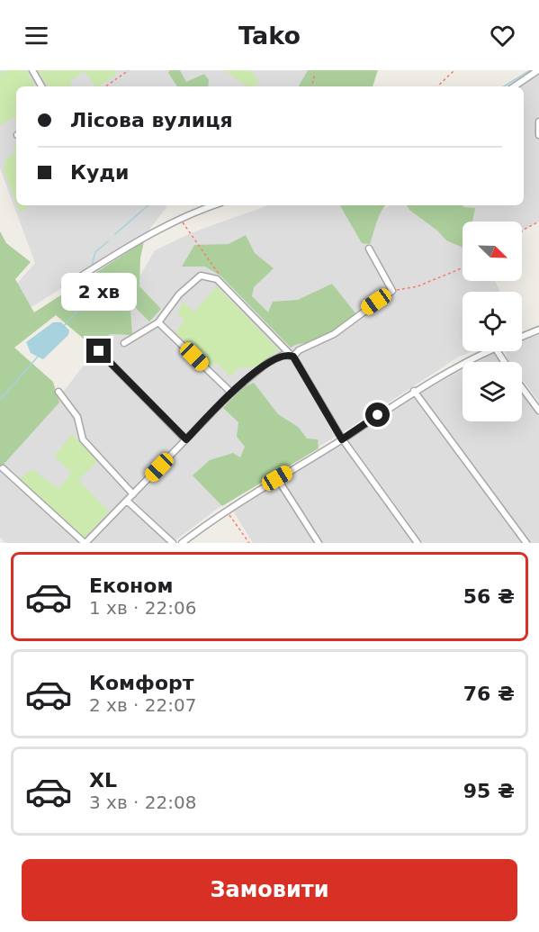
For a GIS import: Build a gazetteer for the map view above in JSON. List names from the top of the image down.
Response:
{
  "north": "bottom right",
  "page": {
    "header": "Tako",
    "banner": ["Лісова вулиця", "Куди"],
    "bubble": "2 хв",
    "list": [
      {
        "name": "Економ",
        "note": "1 хв · 22:06",
        "value": "56 ₴"
      },
      {
        "name": "Комфорт",
        "note": "2 хв · 22:07",
        "value": "76 ₴"
      },
      {
        "name": "XL",
        "note": "3 хв · 22:08",
        "value": "95 ₴"
      }
    ],
    "buttons": "Замовити"
  }
}
